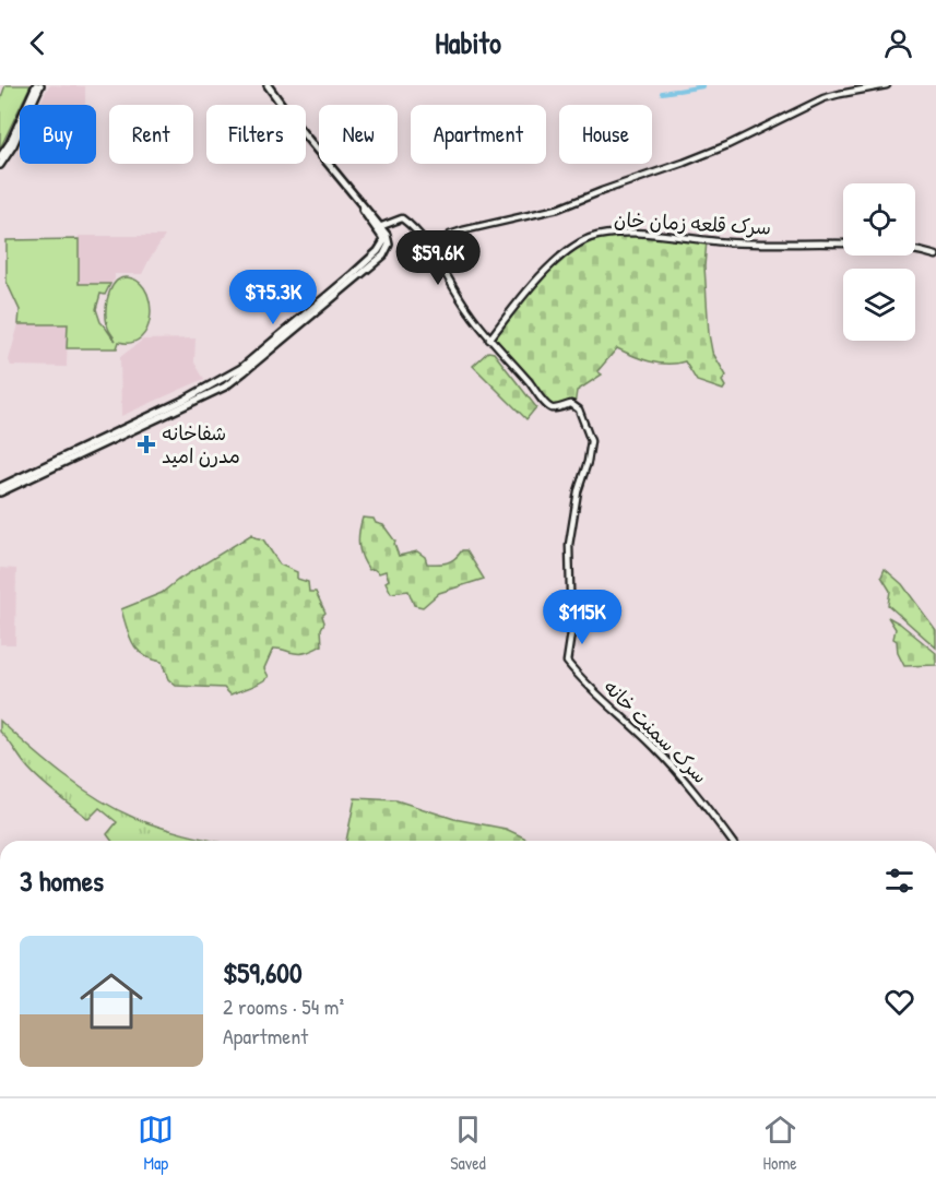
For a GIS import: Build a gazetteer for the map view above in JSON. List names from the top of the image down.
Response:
{
  "streets": {
    "street": ["سرک قلعه زمان خان", "سرک سمنت خانه"]
  },
  "crossings": [
    ["سرک قلعه زمان خان", "سرک سمنت خانه"]
  ],
  "places": {
    "health": ["شفاخانه مدرن امید"]
  },
  "page": {
    "header": "Habito",
    "chip": [
      "Buy",
      "Rent",
      "Filters",
      "New",
      "Apartment",
      "House"
    ],
    "price": ["$59.6K", "$75.3K", "$115K"],
    "heading": "3 homes",
    "list": [
      {
        "name": "$59,600",
        "note": "2 rooms · 54 m² · Apartment"
      }
    ],
    "tabs": ["Map", "Saved", "Home"]
  }
}
